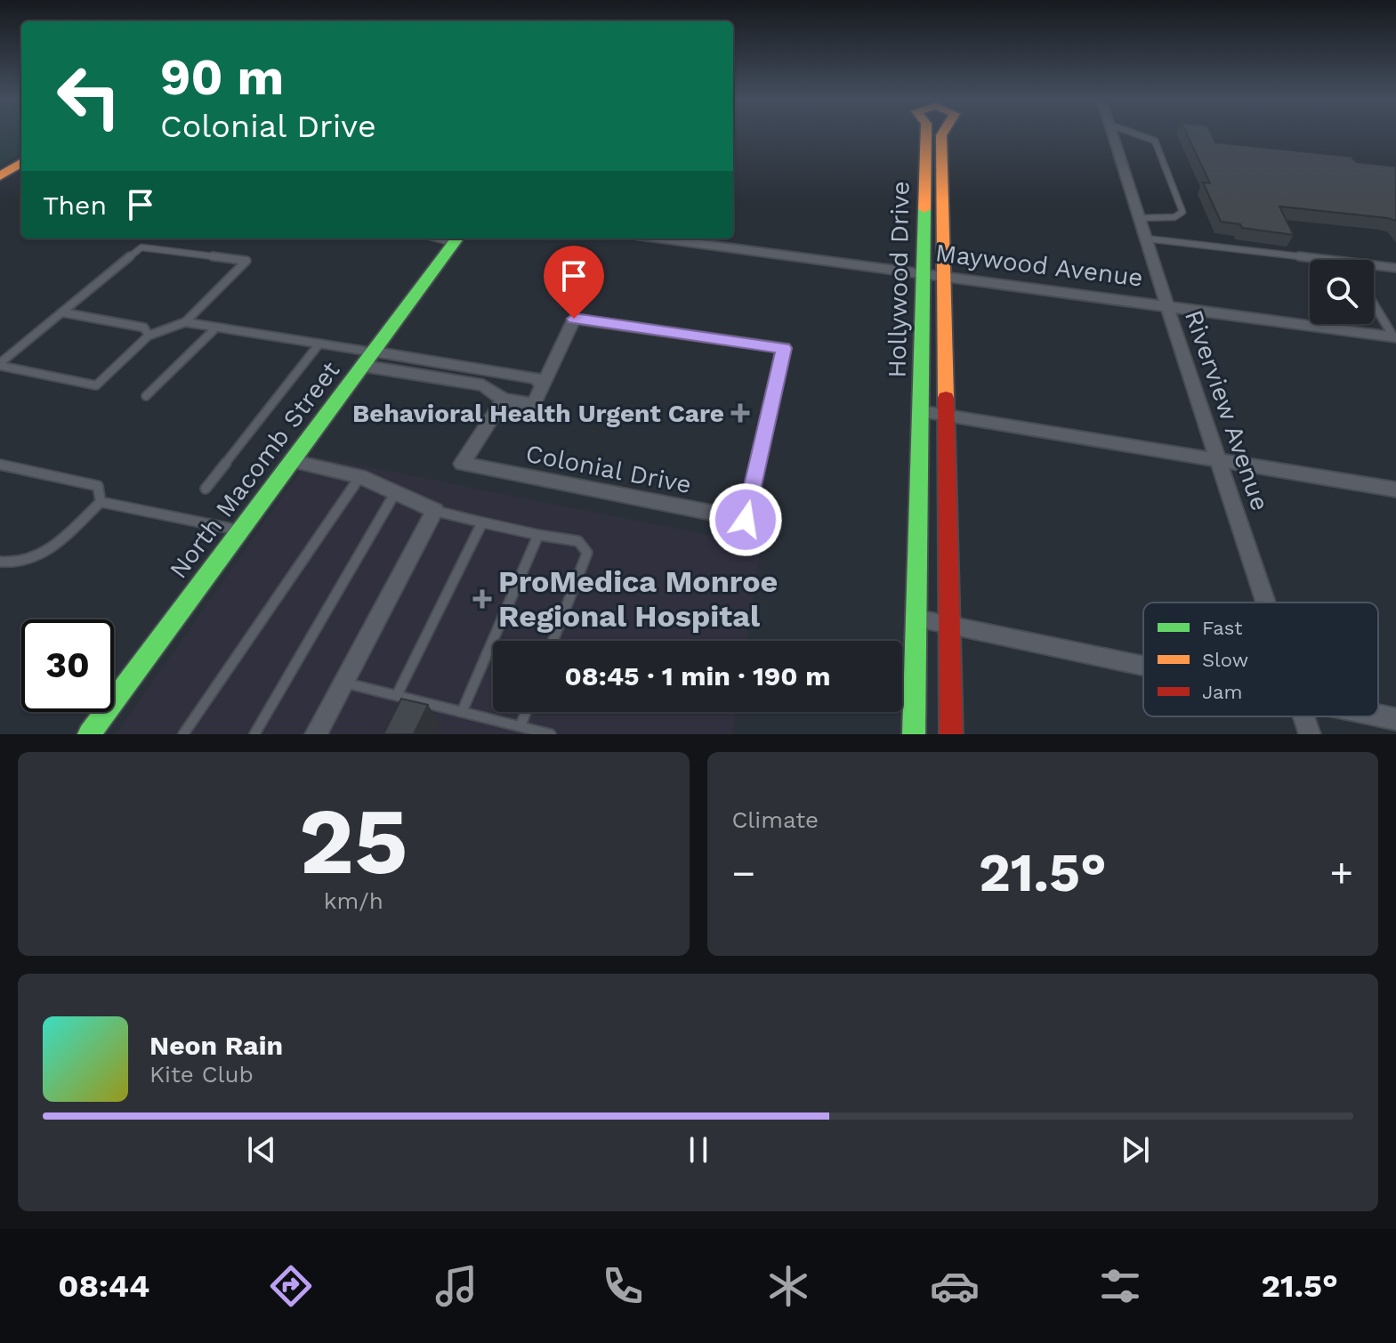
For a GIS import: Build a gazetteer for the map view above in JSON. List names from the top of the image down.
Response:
{
  "streets": {
    "street": [
      "Maywood Avenue",
      "Hollywood Drive",
      "Riverview Avenue",
      "Colonial Drive",
      "North Macomb Street"
    ]
  },
  "crossings": [
    ["Maywood Avenue", "Hollywood Drive"],
    ["Maywood Avenue", "Riverview Avenue"],
    ["Colonial Drive", "North Macomb Street"]
  ],
  "places": {
    "health": ["Behavioral Health Urgent Care", "ProMedica Monroe Regional Hospital"]
  },
  "legend": ["Fast", "Slow", "Jam"],
  "page": {
    "turn": ["90 m", "Colonial Drive"],
    "then": "Then",
    "limit": "30",
    "trip": "08:45 · 1 min · 190 m",
    "tile": [
      ["25", "km/h"],
      "Climate"
    ],
    "heat": ["−", "21.5°", "+"],
    "song": ["Neon Rain", "Kite Club"],
    "tabs": ["08:44", "21.5°"]
  }
}
